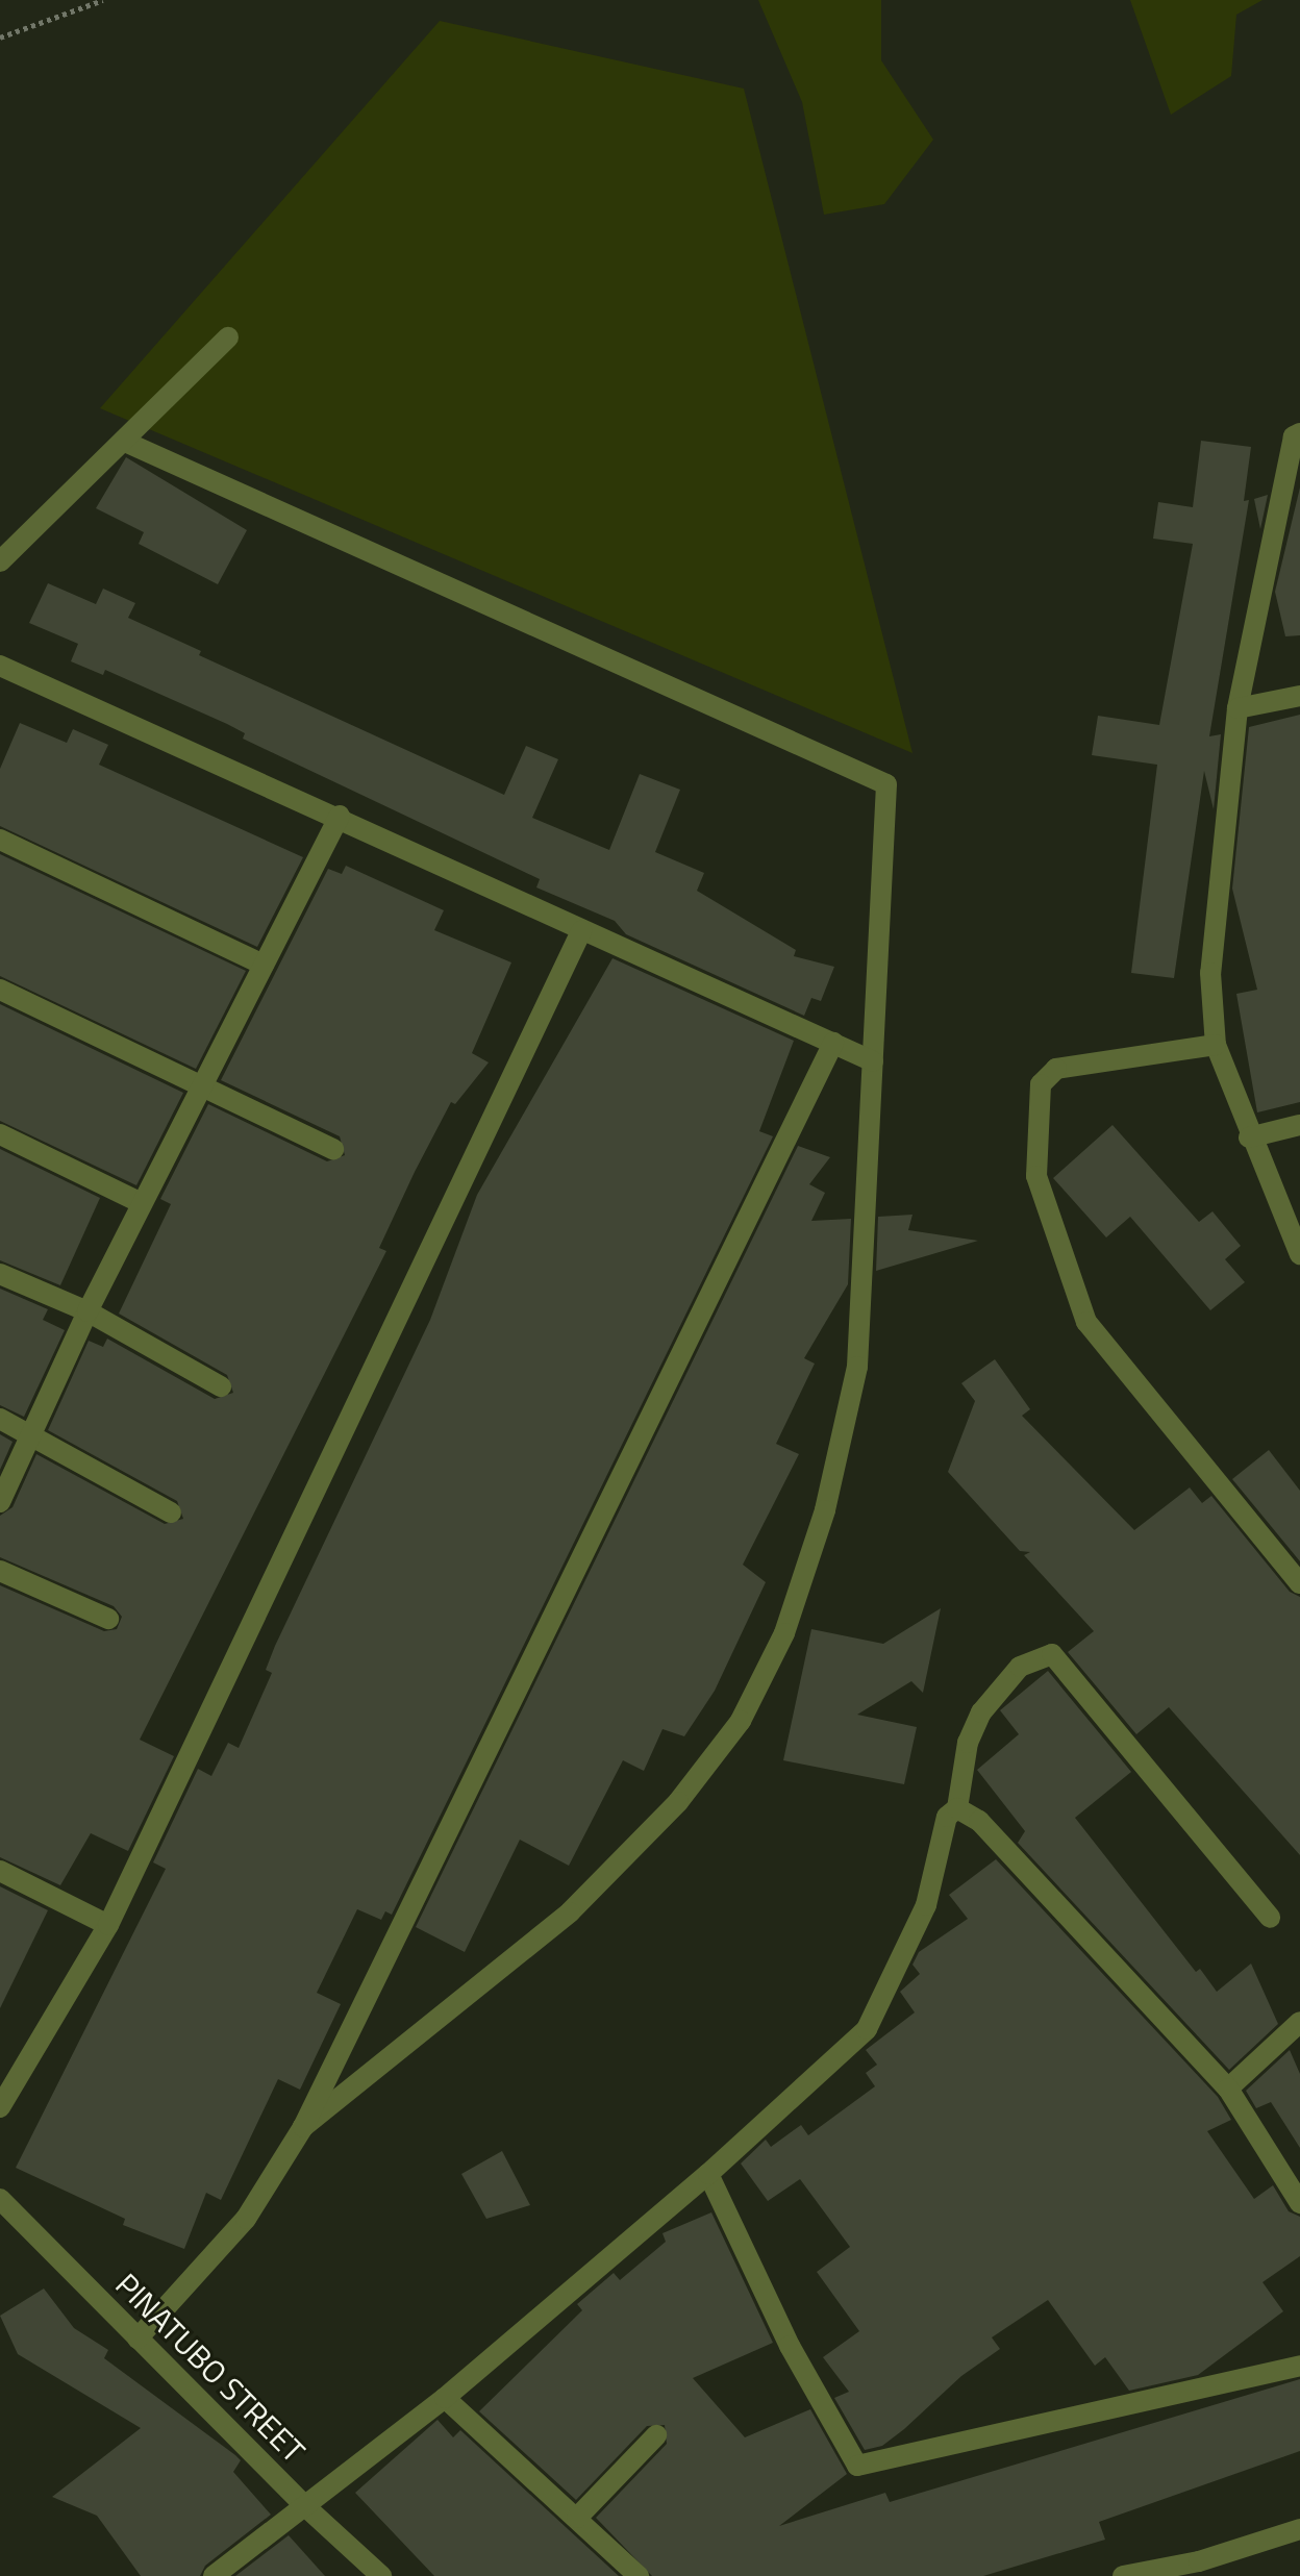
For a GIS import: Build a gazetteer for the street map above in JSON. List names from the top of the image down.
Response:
{
  "streets": {
    "street": ["PINATUBO STREET"]
  }
}
